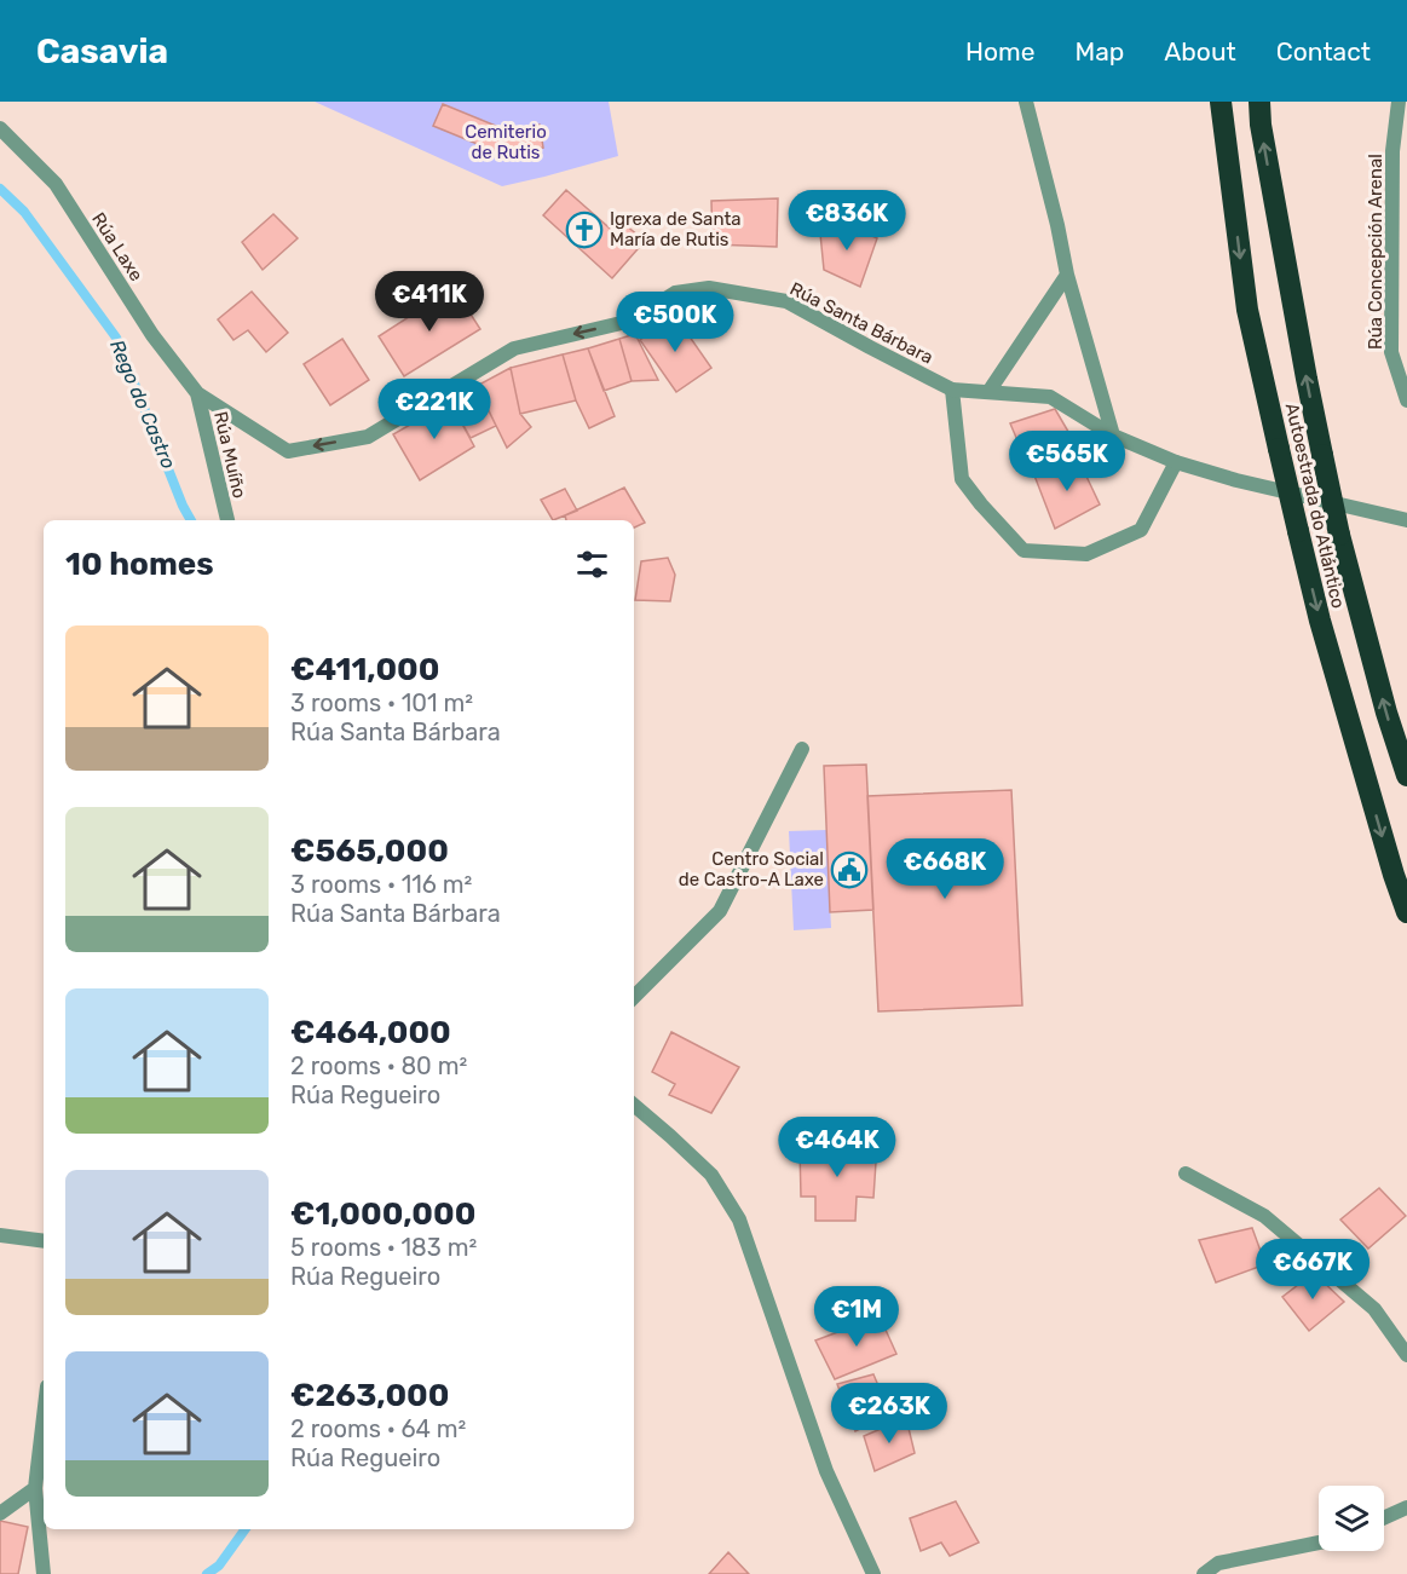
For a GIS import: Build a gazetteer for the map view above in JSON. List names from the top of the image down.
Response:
{
  "streets": {
    "highway": ["Autoestrada do Atlántico"],
    "street": [
      "Rúa Laxe",
      "Rúa Concepción Arenal",
      "Rúa Santa Bárbara",
      "Rúa Muíño"
    ]
  },
  "crossings": [
    ["Rúa Laxe", "Rúa Santa Bárbara"],
    ["Rúa Laxe", "Rúa Muíño"],
    ["Rúa Santa Bárbara", "Rúa Muíño"]
  ],
  "one_way": ["Rúa Santa Bárbara"],
  "water": ["Rego do Castro"],
  "parks": ["Cemiterio de Rutis"],
  "places": {
    "church": ["Igrexa de Santa María de Rutis"],
    "public building": ["Centro Social de Castro-A Laxe"]
  },
  "page": {
    "header": "Casavia",
    "nav": [
      "Home",
      "Map",
      "About",
      "Contact"
    ],
    "price": [
      "€836K",
      "€411K",
      "€500K",
      "€221K",
      "€565K",
      "€668K",
      "€464K",
      "€667K",
      "€1M",
      "€263K"
    ],
    "heading": "10 homes",
    "list": [
      {
        "name": "€411,000",
        "note": "3 rooms · 101 m² · Rúa Santa Bárbara"
      },
      {
        "name": "€565,000",
        "note": "3 rooms · 116 m² · Rúa Santa Bárbara"
      },
      {
        "name": "€464,000",
        "note": "2 rooms · 80 m² · Rúa Regueiro"
      },
      {
        "name": "€1,000,000",
        "note": "5 rooms · 183 m² · Rúa Regueiro"
      },
      {
        "name": "€263,000",
        "note": "2 rooms · 64 m² · Rúa Regueiro"
      }
    ]
  }
}
